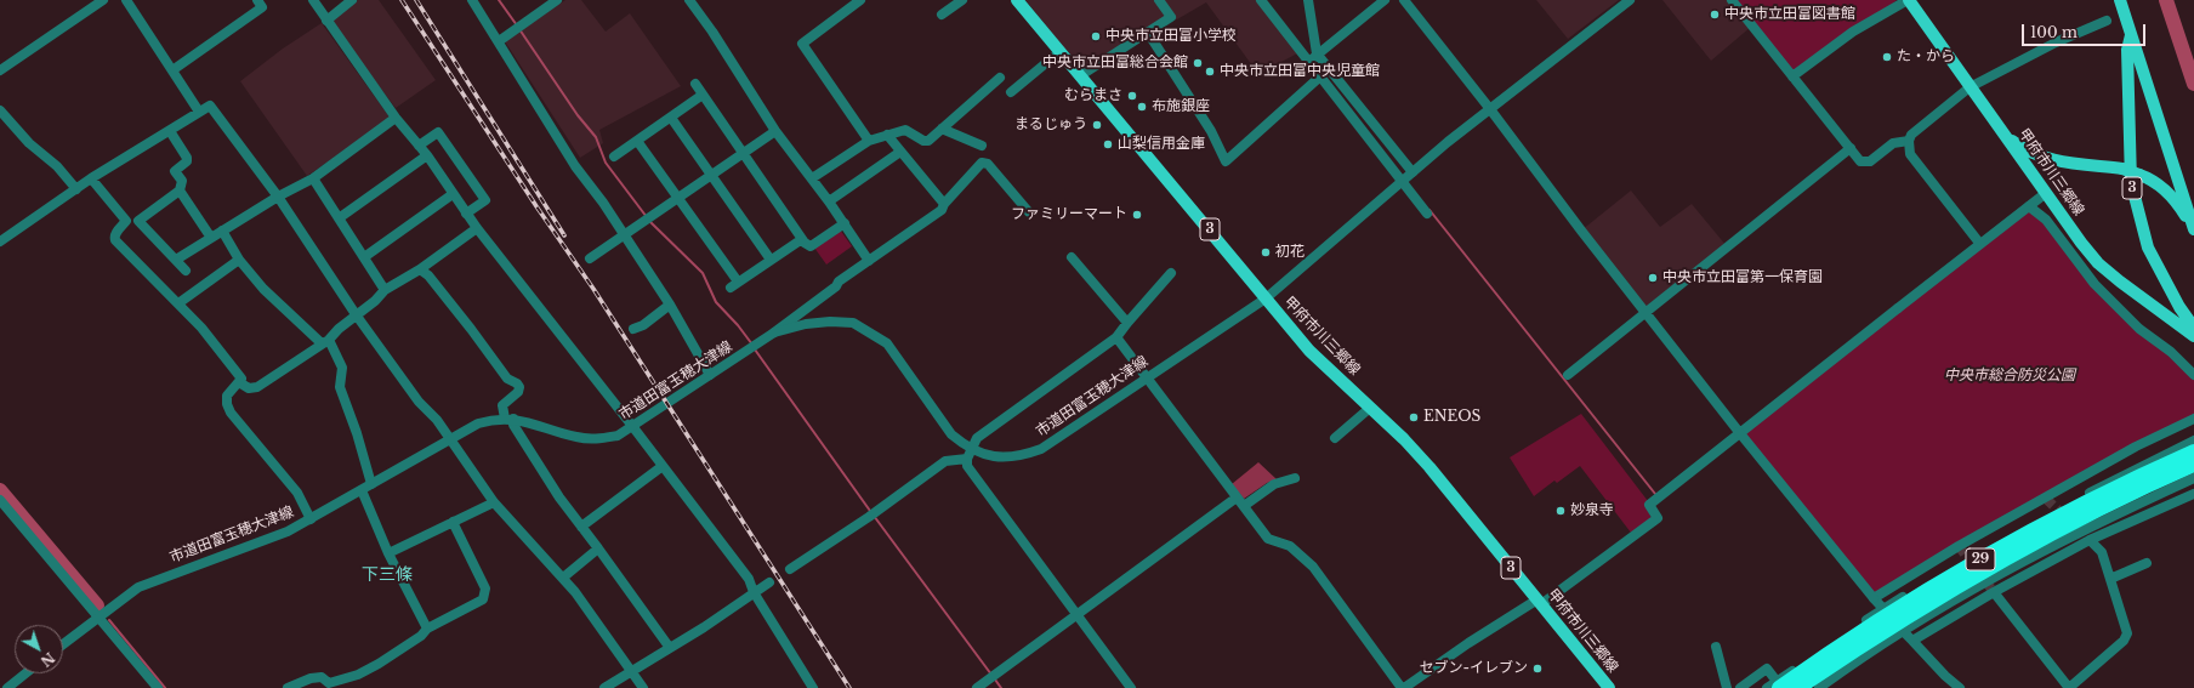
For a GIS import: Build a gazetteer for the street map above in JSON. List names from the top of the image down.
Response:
{
  "streets": {
    "highway": ["29"],
    "main road": ["甲府市川三郷線", "3"],
    "street": ["市道田富玉穂大津線"]
  },
  "crossings": [
    ["甲府市川三郷線", "市道田富玉穂大津線"]
  ],
  "districts": ["下三條"],
  "parks": ["中央市総合防災公園"],
  "places": [
    "中央市立田富図書館",
    "中央市立田富小学校",
    "た・から",
    "中央市立田富総合会館",
    "中央市立田富中央児童館",
    "むらまさ",
    "布施銀座",
    "まるじゅう",
    "山梨信用金庫",
    "ファミリーマート",
    "初花",
    "中央市立田富第一保育園",
    "ENEOS",
    "妙泉寺",
    "セブン-イレブン"
  ],
  "scale_bar": "100 m",
  "north": "bottom right"
}
